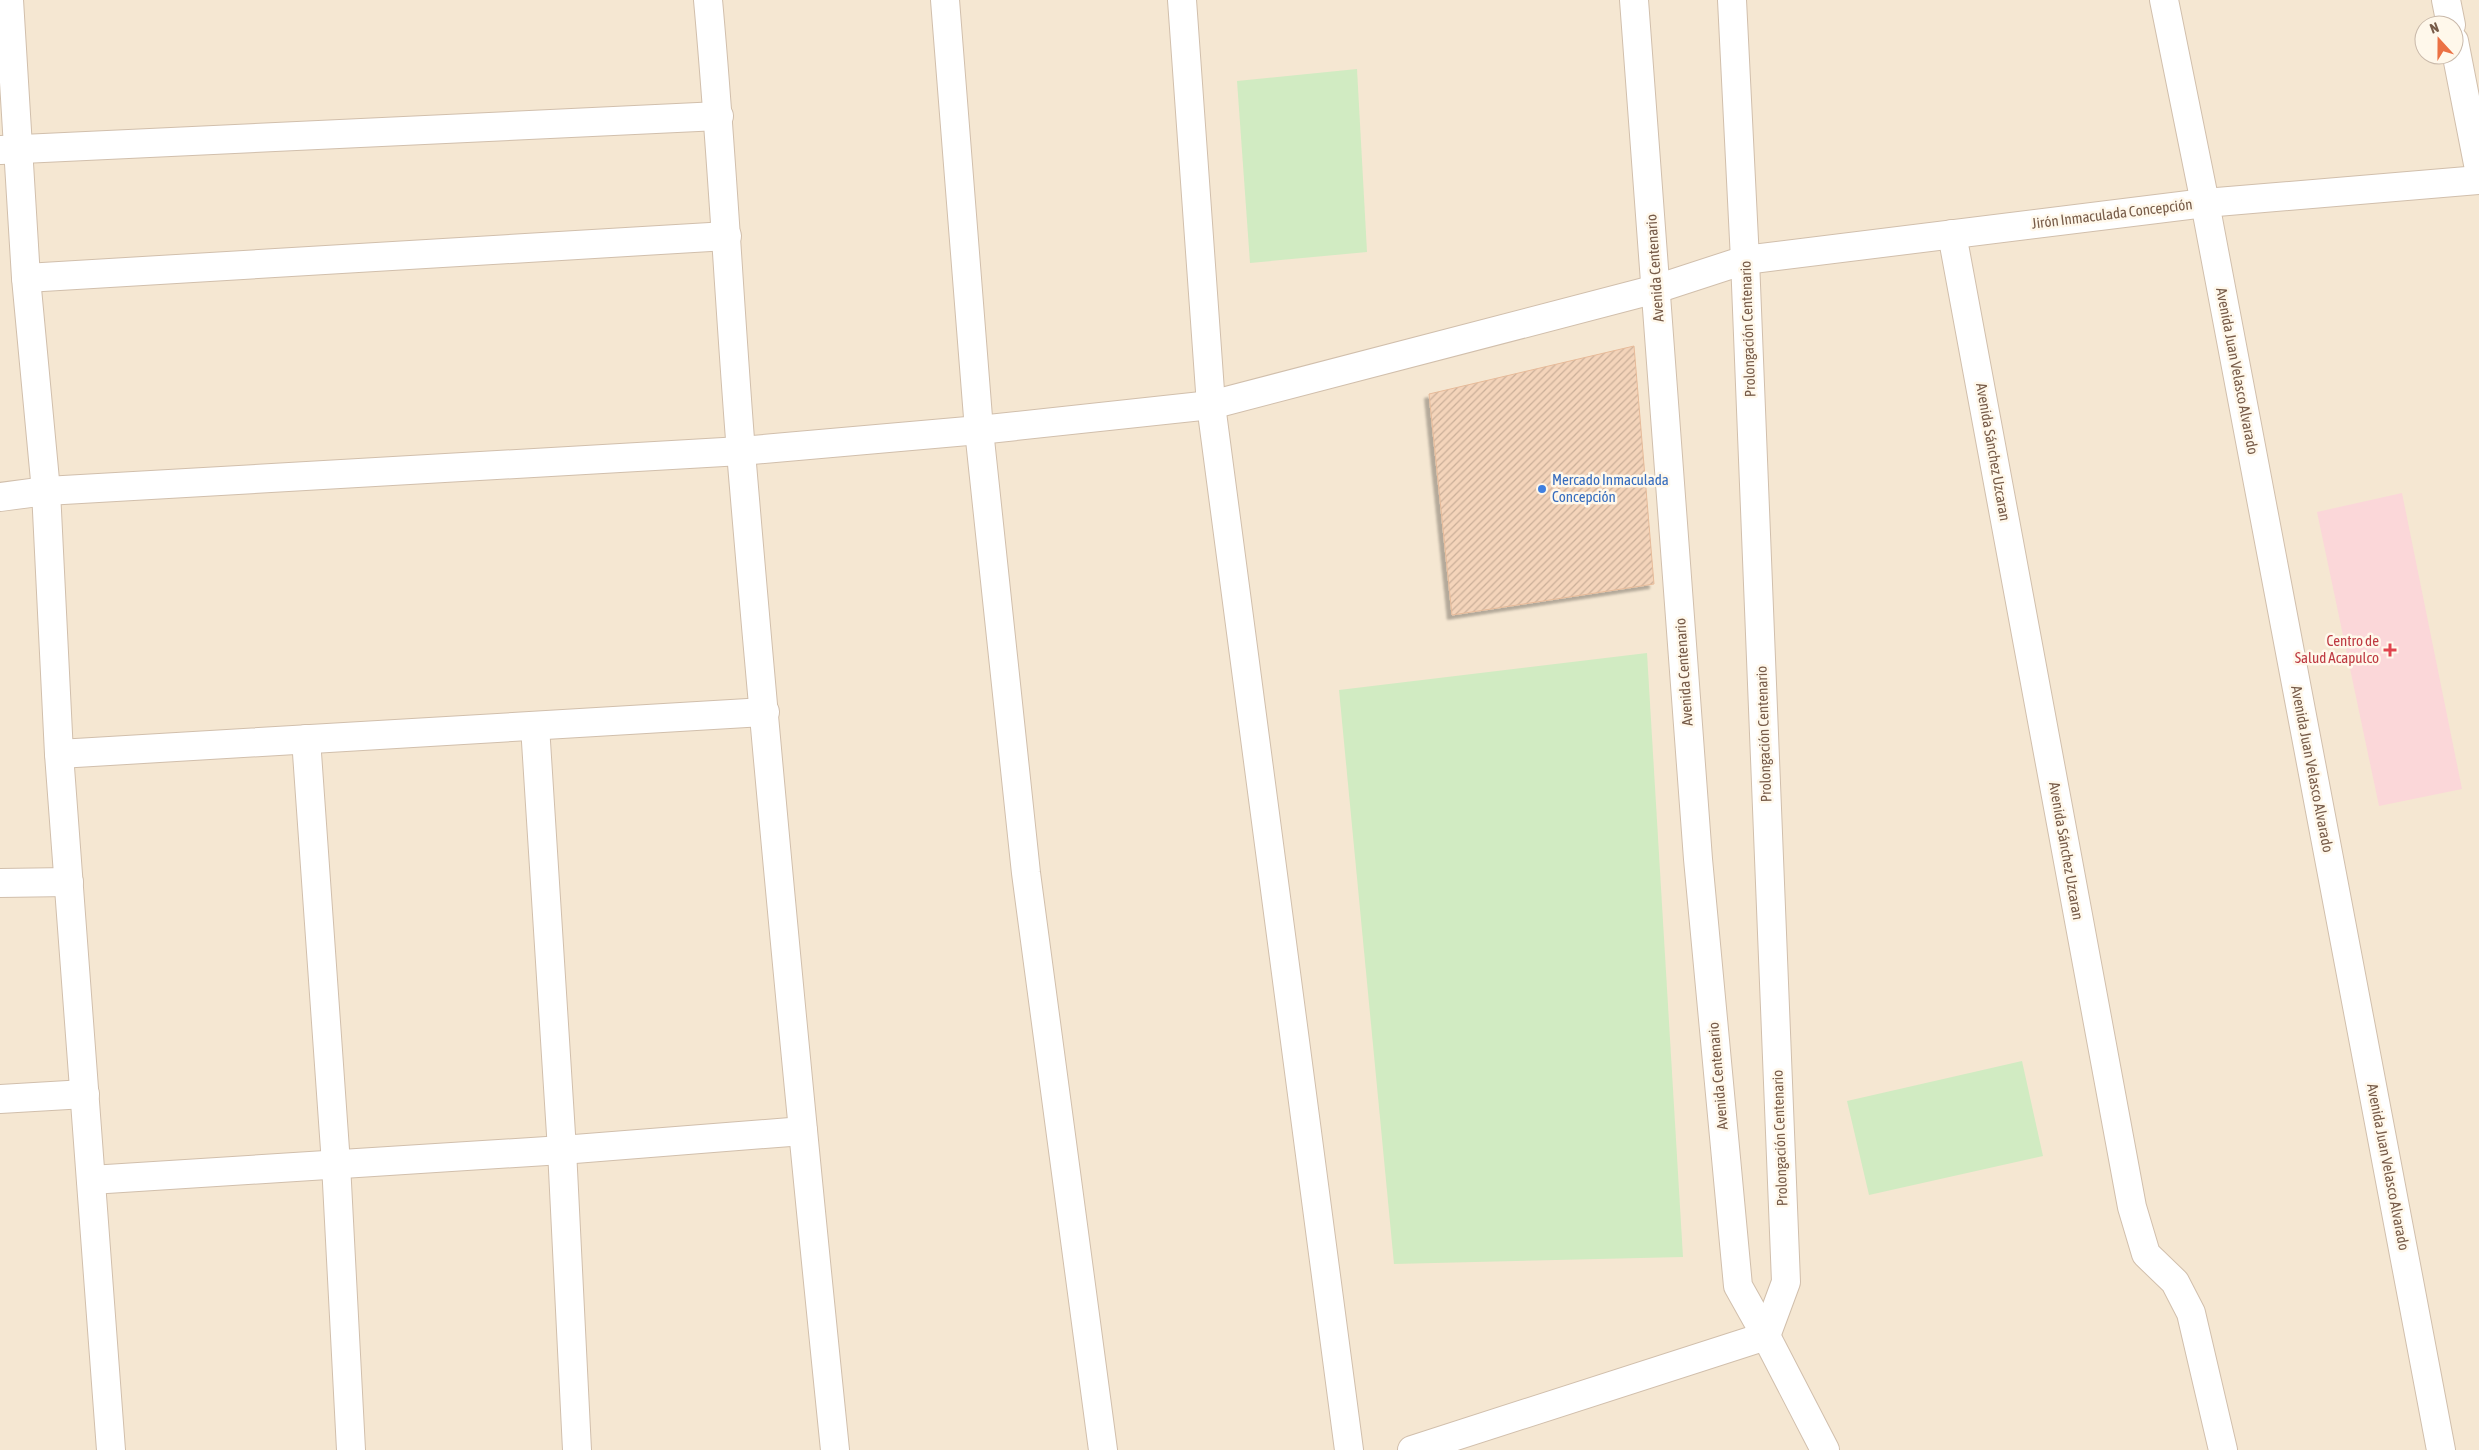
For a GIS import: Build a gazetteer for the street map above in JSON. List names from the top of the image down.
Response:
{
  "streets": {
    "street": [
      "Jirón Inmaculada Concepción",
      "Avenida Centenario",
      "Prolongación Centenario",
      "Avenida Juan Velasco Alvarado",
      "Avenida Sánchez Uzcaran"
    ]
  },
  "crossings": [
    ["Jirón Inmaculada Concepción", "Avenida Centenario"],
    ["Jirón Inmaculada Concepción", "Prolongación Centenario"],
    ["Jirón Inmaculada Concepción", "Avenida Juan Velasco Alvarado"],
    ["Jirón Inmaculada Concepción", "Avenida Sánchez Uzcaran"],
    ["Avenida Centenario", "Prolongación Centenario"]
  ],
  "places": {
    "other": ["Mercado Inmaculada Concepción"],
    "health": ["Centro de Salud Acapulco"]
  },
  "north": "top"
}
